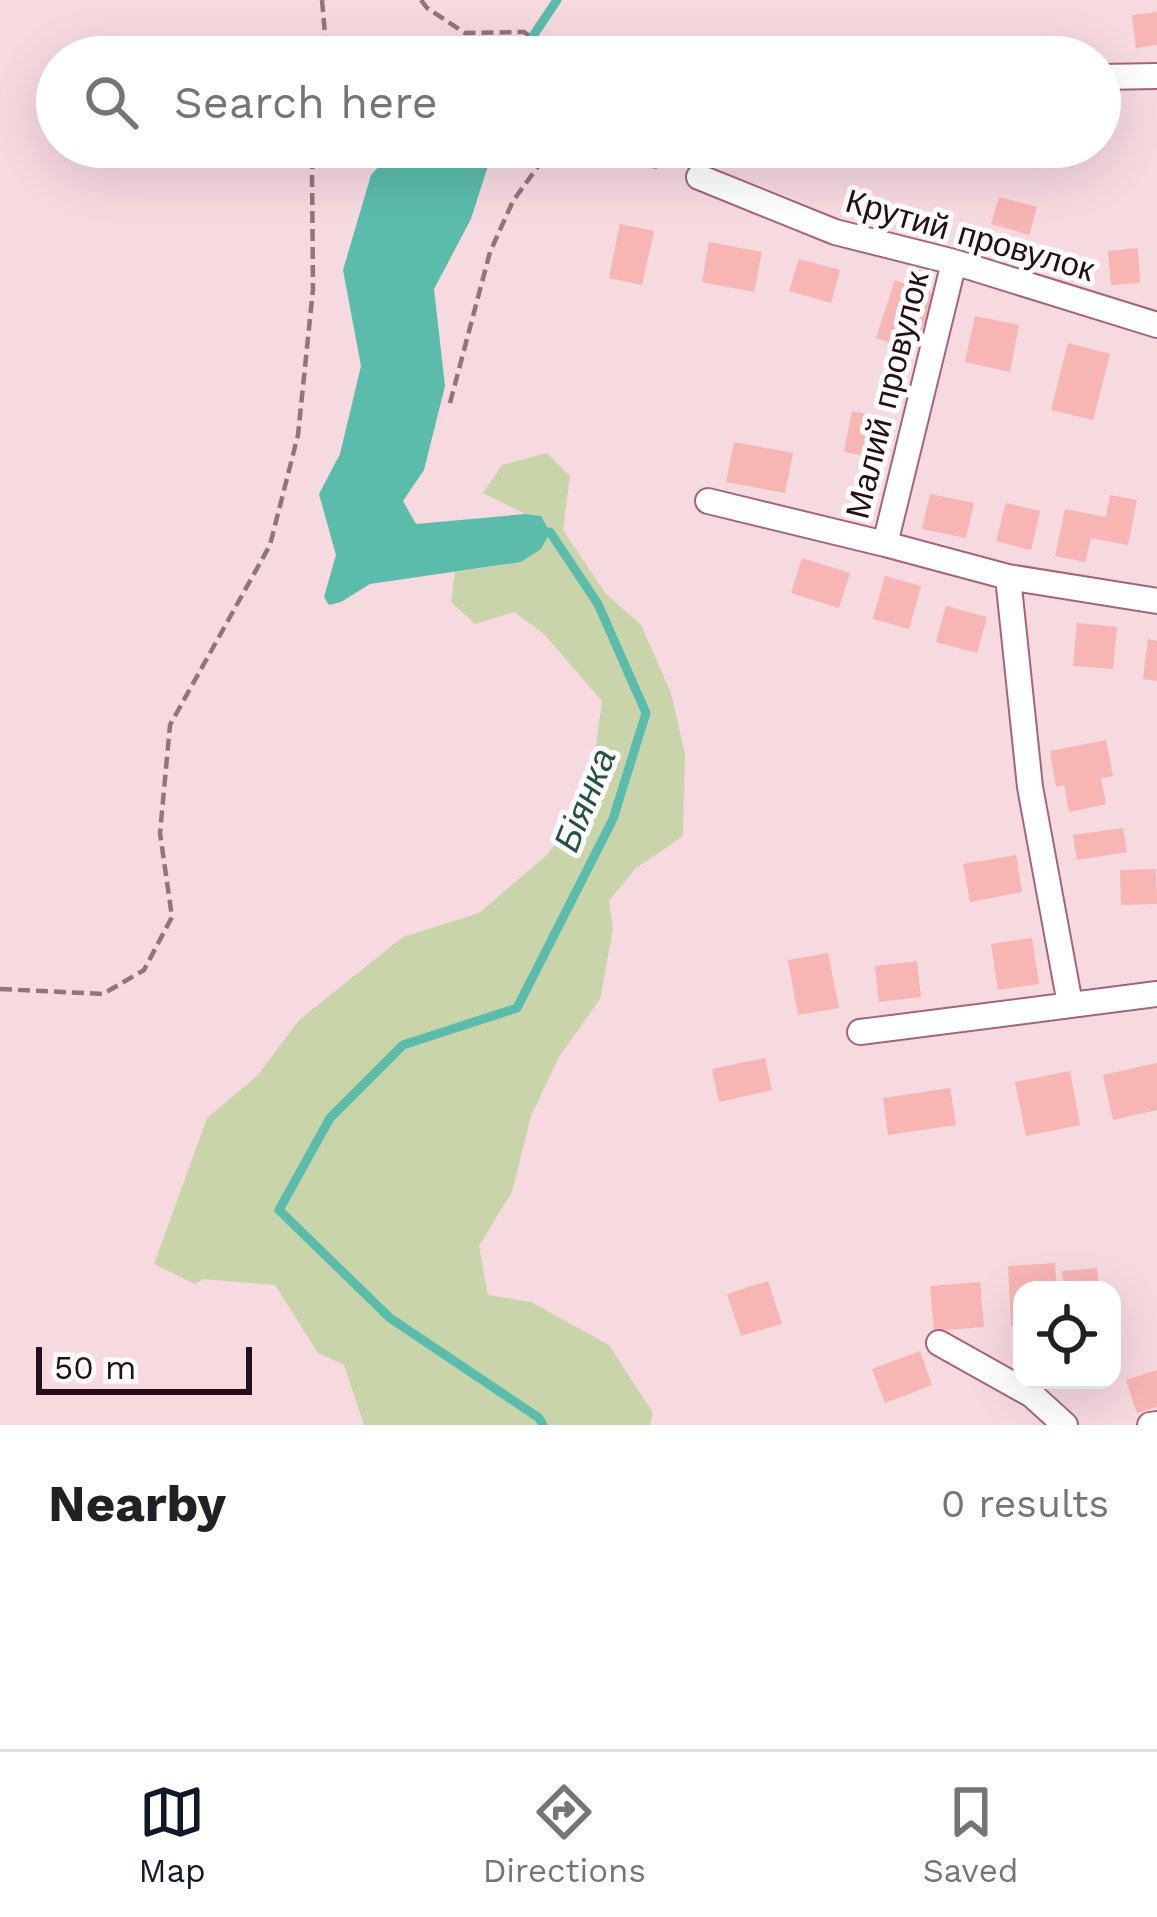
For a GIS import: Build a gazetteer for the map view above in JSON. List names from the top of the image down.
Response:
{
  "streets": {
    "street": ["Крутий провулок", "Малий провулок"]
  },
  "crossings": [
    ["Крутий провулок", "Малий провулок"]
  ],
  "water": ["Біянка"],
  "scale_bar": "50 m",
  "page": {
    "search": "Search here",
    "scale": "50 m",
    "heading": ["Nearby", "0 results"],
    "nav": ["Map", "Directions", "Saved"]
  }
}
